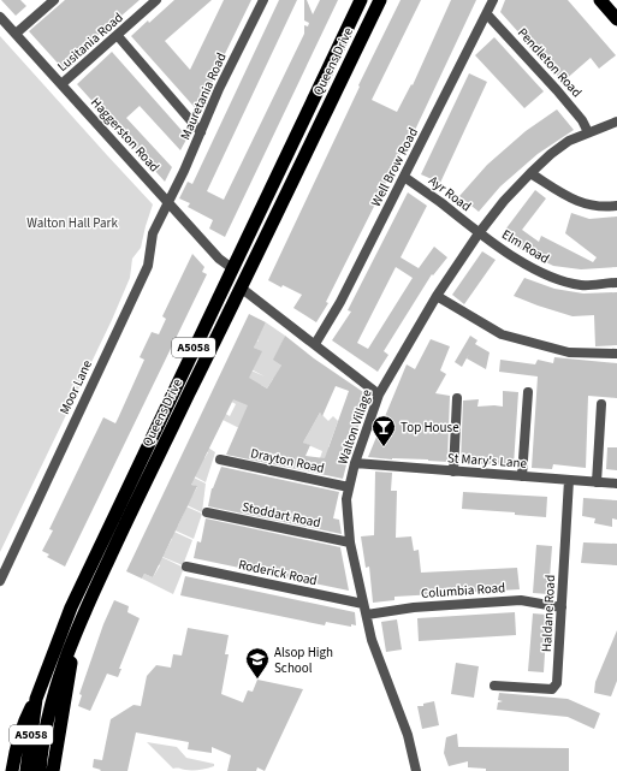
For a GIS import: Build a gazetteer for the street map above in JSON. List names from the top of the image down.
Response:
{
  "streets": {
    "highway": ["Queens Drive", "A5058"],
    "street": [
      "Lusitania Road",
      "Pendleton Road",
      "Mauretania Road",
      "Haggerston Road",
      "Well Brow Road",
      "Ayr Road",
      "Elm Road",
      "Moor Lane",
      "Walton Village",
      "Drayton Road",
      "St Mary's Lane",
      "Stoddart Road",
      "Roderick Road",
      "Columbia Road",
      "Haldane Road"
    ]
  },
  "crossings": [
    ["Lusitania Road", "Haggerston Road"],
    ["Queens Drive", "Haggerston Road"],
    ["Pendleton Road", "Well Brow Road"],
    ["Pendleton Road", "Walton Village"],
    ["Mauretania Road", "Haggerston Road"],
    ["Mauretania Road", "Moor Lane"],
    ["Haggerston Road", "Moor Lane"],
    ["Well Brow Road", "Ayr Road"],
    ["Ayr Road", "Elm Road"],
    ["Ayr Road", "Walton Village"],
    ["Elm Road", "Walton Village"],
    ["Walton Village", "Drayton Road"],
    ["Walton Village", "St Mary's Lane"],
    ["Walton Village", "Stoddart Road"],
    ["Walton Village", "Roderick Road"],
    ["Walton Village", "Columbia Road"],
    ["St Mary's Lane", "Haldane Road"],
    ["Columbia Road", "Haldane Road"]
  ],
  "parks": ["Walton Hall Park"],
  "places": {
    "bar": ["Top House"],
    "school or university": ["Alsop High School"]
  }
}
